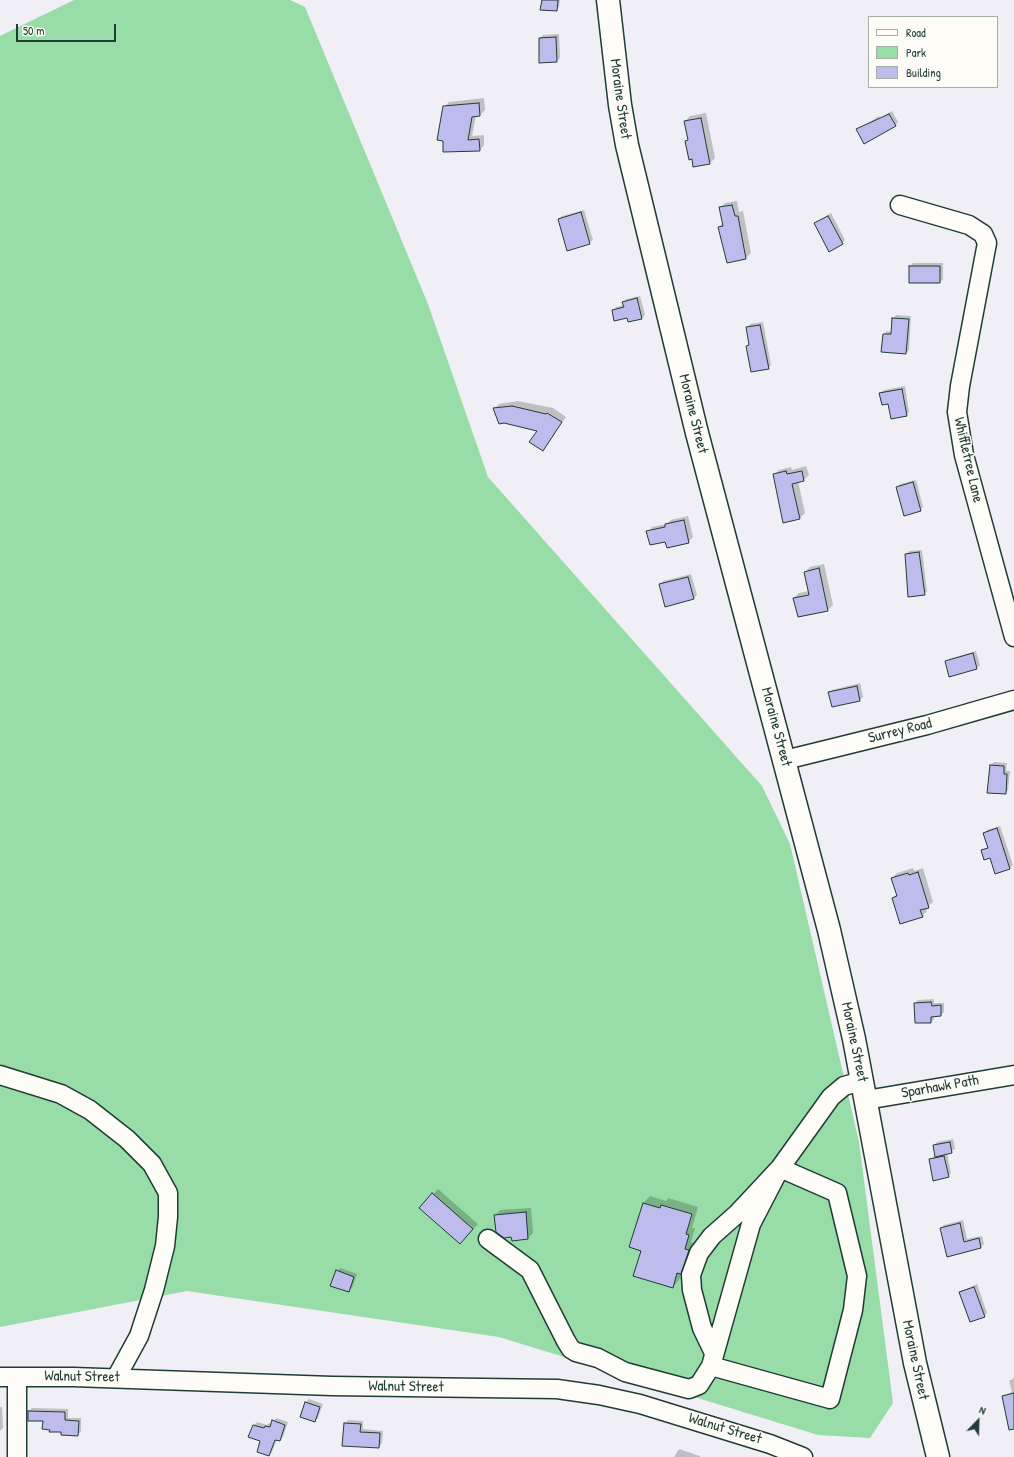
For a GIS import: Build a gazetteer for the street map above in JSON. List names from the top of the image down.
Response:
{
  "streets": {
    "main road": ["Moraine Street"],
    "street": [
      "Whiffletree Lane",
      "Surrey Road",
      "Sparhawk Path",
      "Walnut Street"
    ]
  },
  "crossings": [
    ["Moraine Street", "Surrey Road"],
    ["Moraine Street", "Sparhawk Path"]
  ],
  "legend": ["Road", "Park", "Building"],
  "scale_bar": "50 m",
  "north": "top right"
}
